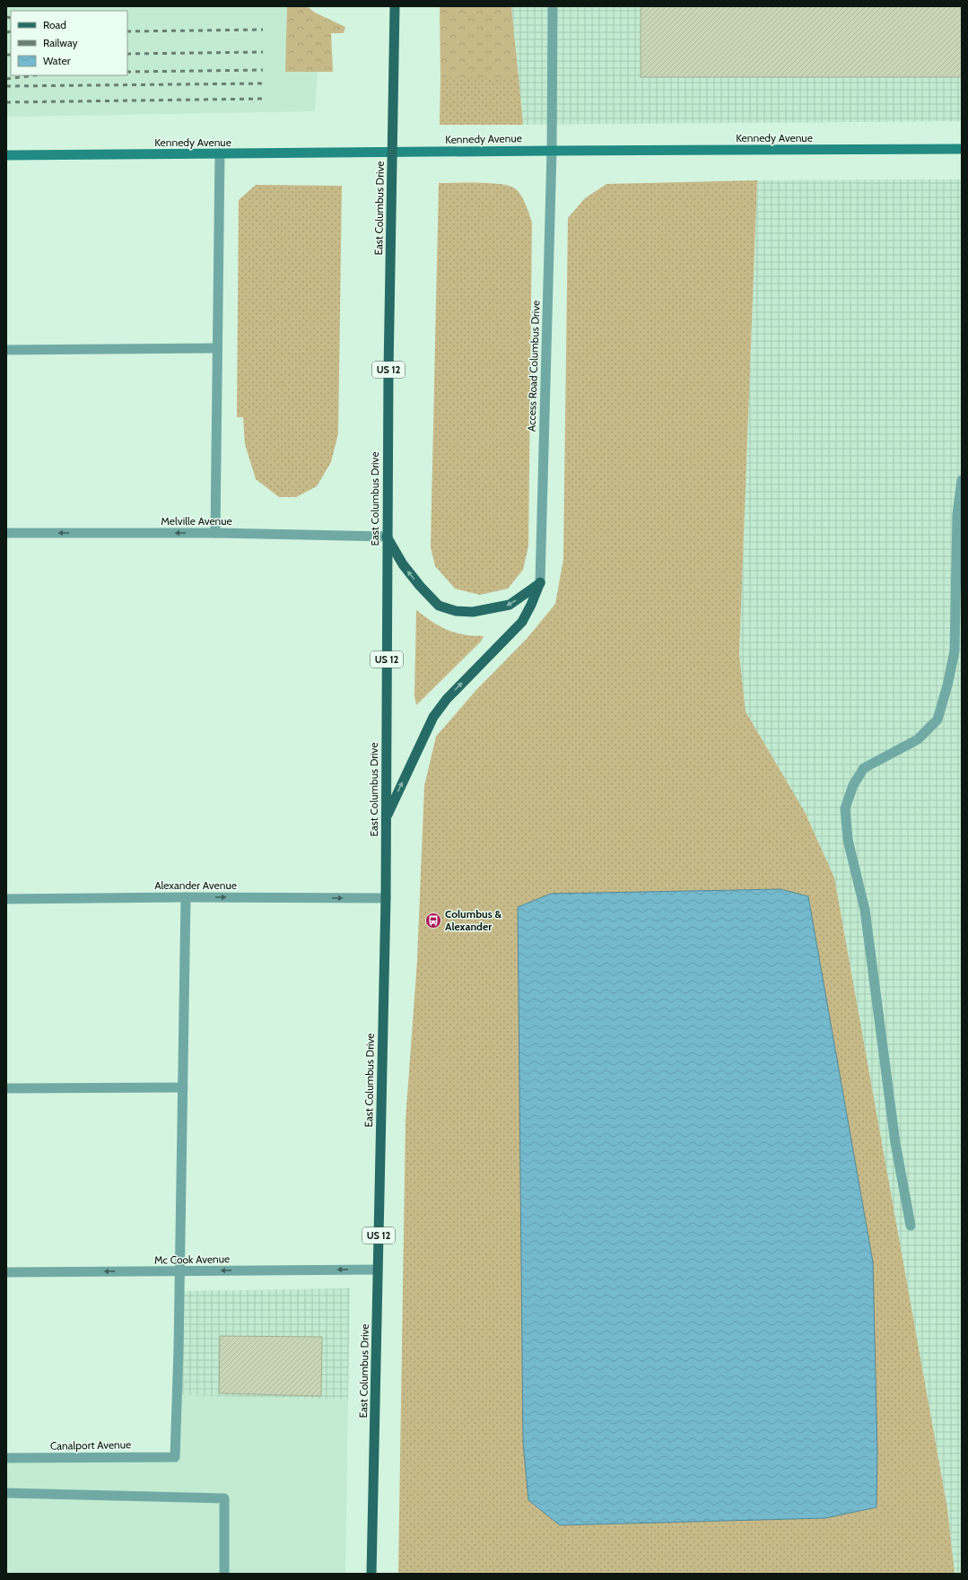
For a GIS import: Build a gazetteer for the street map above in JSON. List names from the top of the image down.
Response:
{
  "streets": {
    "main road": ["Kennedy Avenue", "East Columbus Drive", "US 12"],
    "street": [
      "Access Road Columbus Drive",
      "Melville Avenue",
      "Alexander Avenue",
      "Mc Cook Avenue",
      "Canalport Avenue"
    ]
  },
  "crossings": [
    ["Kennedy Avenue", "Access Road Columbus Drive"],
    ["East Columbus Drive", "Melville Avenue"],
    ["East Columbus Drive", "Alexander Avenue"],
    ["East Columbus Drive", "Mc Cook Avenue"],
    ["Mc Cook Avenue", "Canalport Avenue"]
  ],
  "one_way": ["Melville Avenue", "Alexander Avenue", "Mc Cook Avenue"],
  "places": {
    "bus stop": ["Columbus & Alexander"]
  },
  "legend": ["Road", "Railway", "Water"]
}
